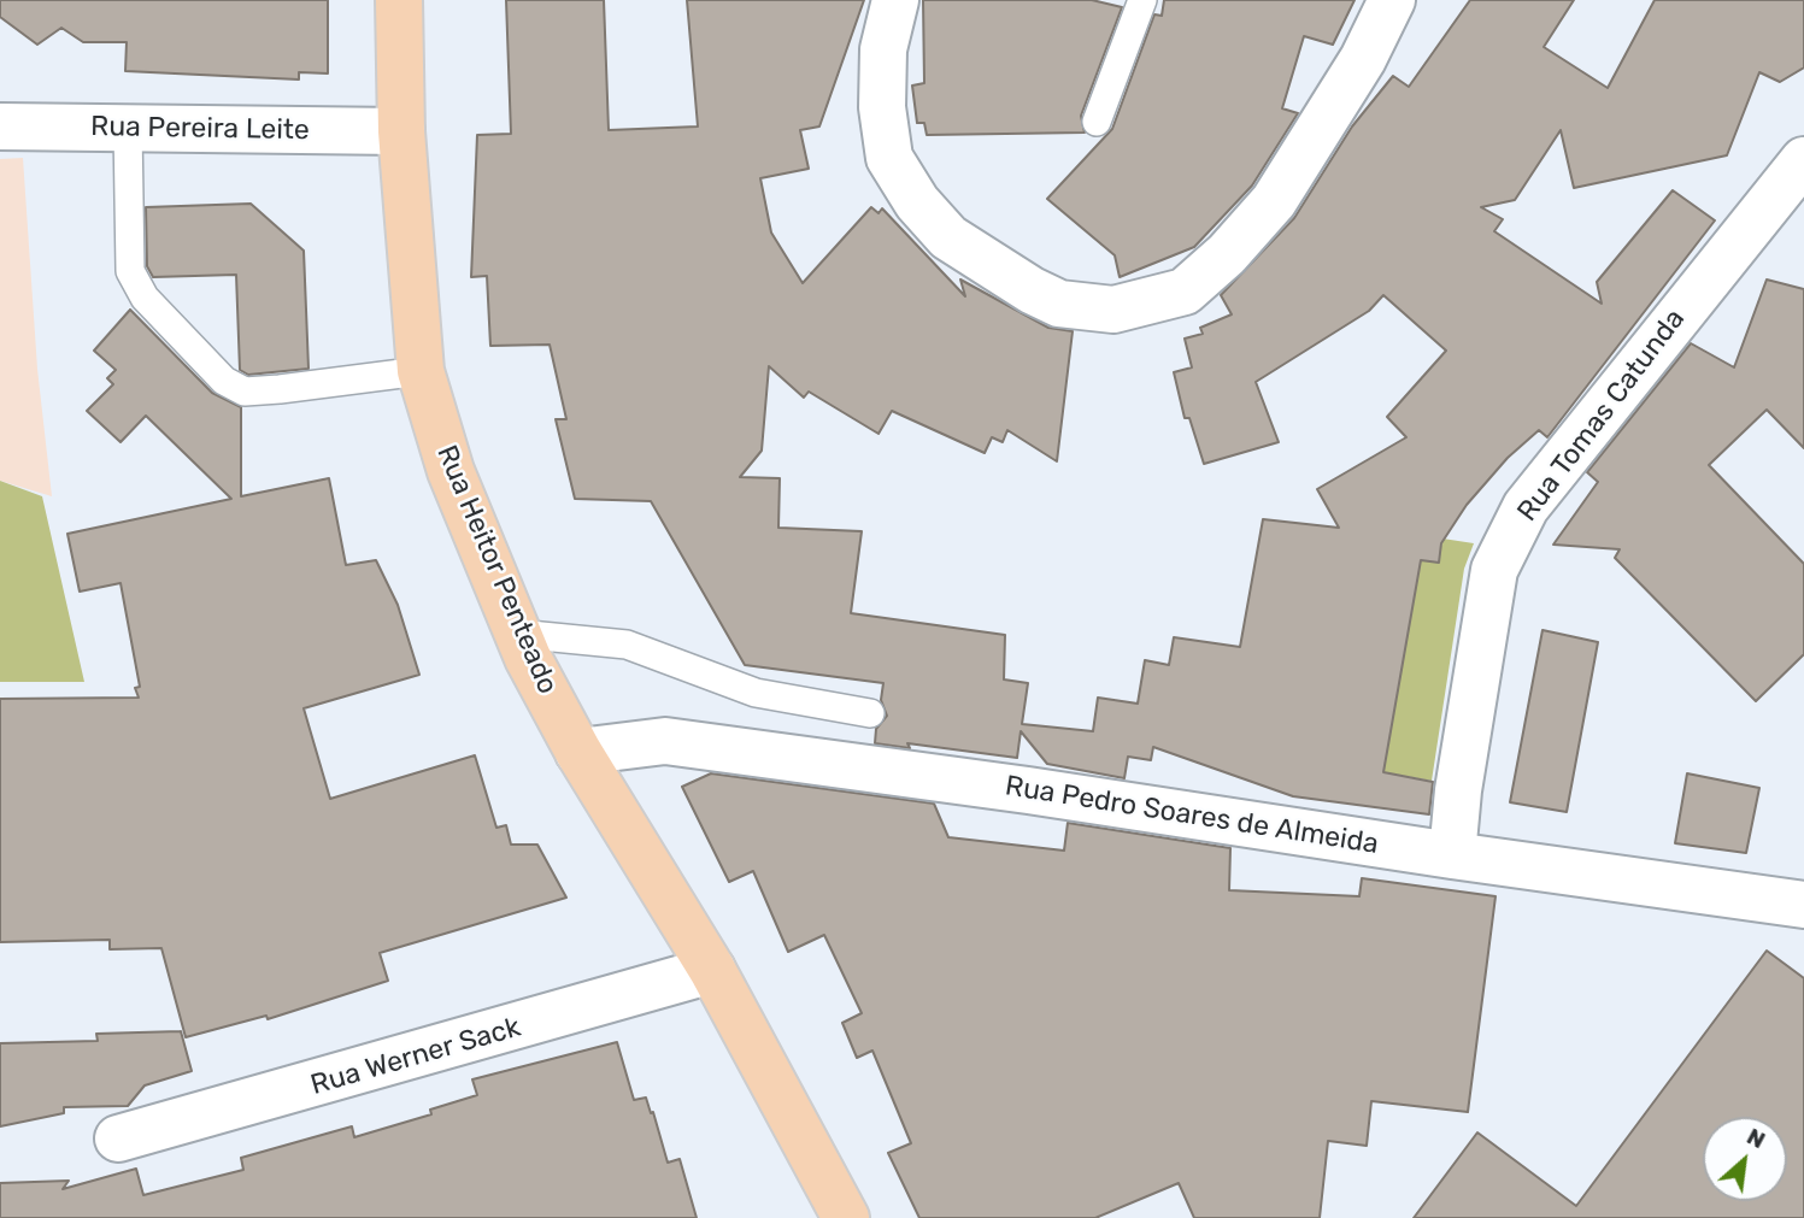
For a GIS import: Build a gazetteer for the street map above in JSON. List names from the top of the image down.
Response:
{
  "streets": {
    "main road": ["Rua Heitor Penteado"],
    "street": [
      "Rua Pereira Leite",
      "Rua Tomas Catunda",
      "Rua Pedro Soares de Almeida",
      "Rua Werner Sack"
    ]
  },
  "crossings": [
    ["Rua Pereira Leite", "Rua Heitor Penteado"],
    ["Rua Tomas Catunda", "Rua Pedro Soares de Almeida"],
    ["Rua Heitor Penteado", "Rua Pedro Soares de Almeida"],
    ["Rua Heitor Penteado", "Rua Werner Sack"]
  ],
  "north": "top right"
}
